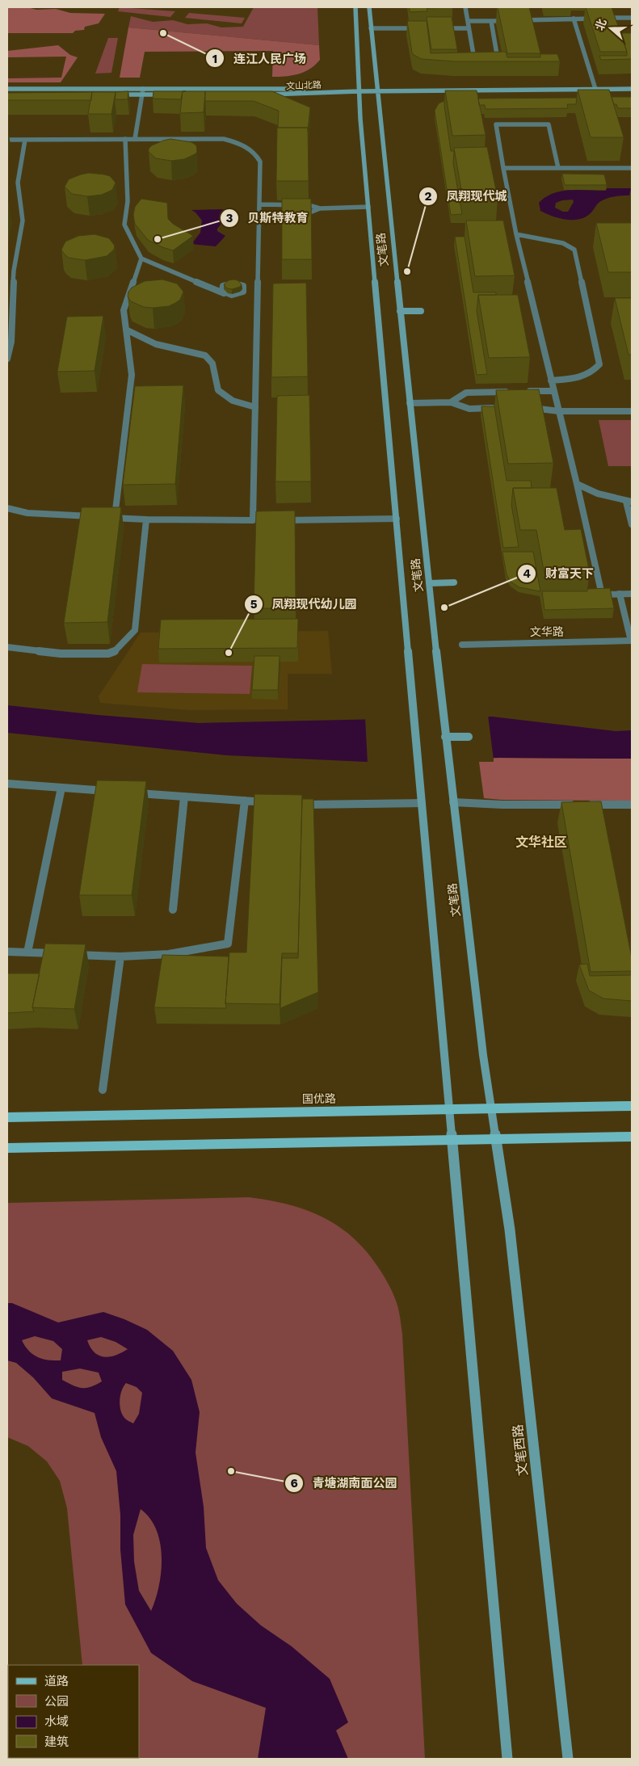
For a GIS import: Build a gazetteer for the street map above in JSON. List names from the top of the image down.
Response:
{
  "streets": {
    "main road": [
      "文山北路",
      "文笔路",
      "国优路",
      "文笔西路"
    ],
    "street": ["文华路"]
  },
  "crossings": [
    ["文山北路", "文笔路"],
    ["文笔路", "国优路"],
    ["文笔路", "文笔西路"]
  ],
  "districts": ["文华社区"],
  "places": [
    "连江人民广场",
    "贝斯特教育",
    "凤翔现代城",
    "财富天下",
    "凤翔现代幼儿园",
    "青塘湖南面公园"
  ],
  "legend": [
    "道路",
    "公园",
    "水域",
    "建筑"
  ],
  "north": "left"
}
